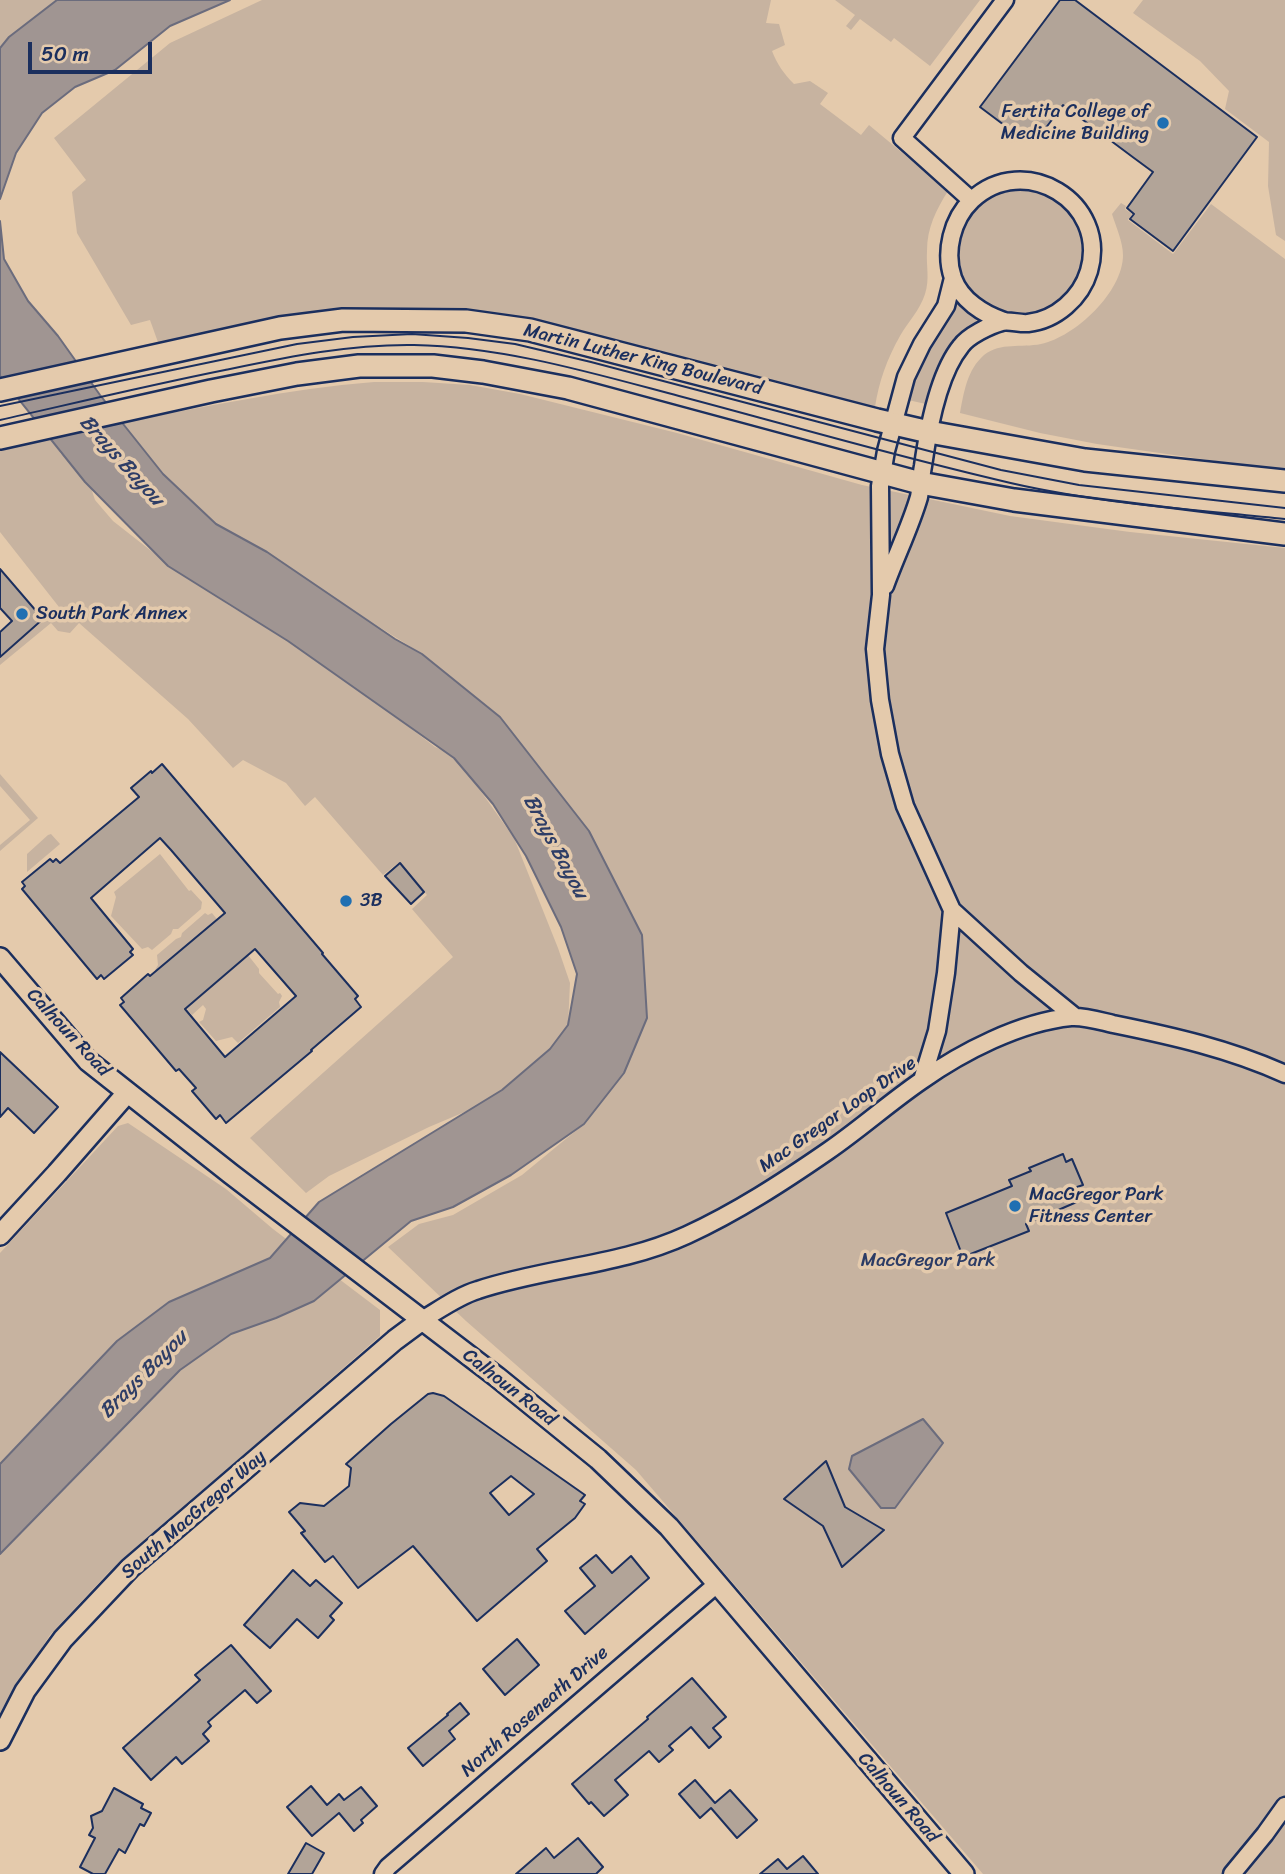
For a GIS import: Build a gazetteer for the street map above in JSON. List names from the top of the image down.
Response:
{
  "streets": {
    "main road": ["Martin Luther King Boulevard"],
    "street": [
      "Calhoun Road",
      "Mac Gregor Loop Drive",
      "South MacGregor Way",
      "North Roseneath Drive"
    ]
  },
  "crossings": [
    ["Calhoun Road", "Mac Gregor Loop Drive"],
    ["Calhoun Road", "South MacGregor Way"],
    ["Calhoun Road", "North Roseneath Drive"],
    ["Mac Gregor Loop Drive", "South MacGregor Way"]
  ],
  "water": ["Brays Bayou"],
  "parks": ["MacGregor Park"],
  "places": [
    "Fertita College of Medicine Building",
    "South Park Annex",
    "3B",
    "MacGregor Park Fitness Center"
  ],
  "scale_bar": "50 m"
}
